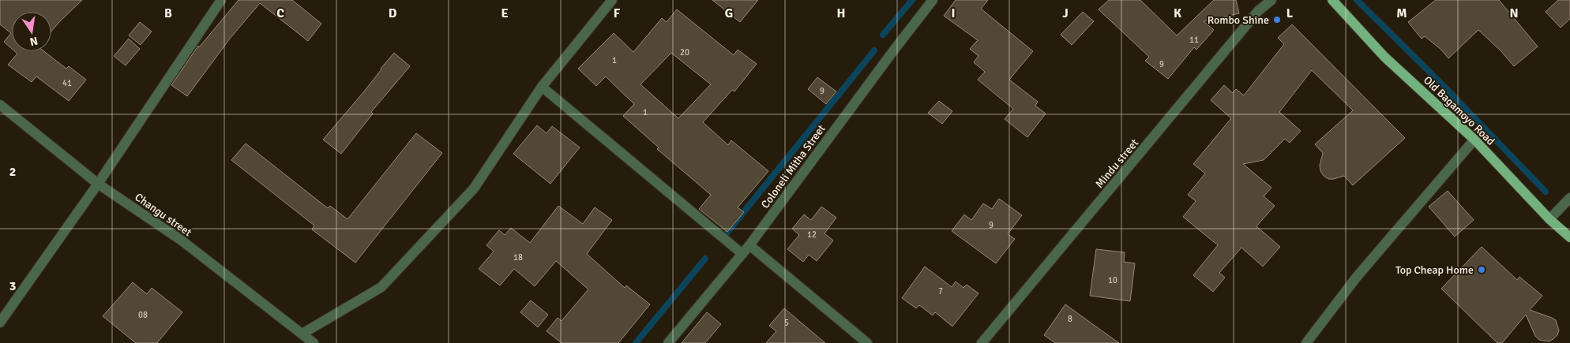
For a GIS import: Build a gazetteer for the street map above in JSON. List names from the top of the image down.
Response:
{
  "streets": {
    "main road": ["Old Bagamoyo Road"],
    "street": ["Mindu street", "Coloneli Mitha Street", "Changu street"]
  },
  "places": ["Rombo Shine", "Top Cheap Home"],
  "house_numbers": [
    "11",
    "20",
    "1",
    "9",
    "41",
    "9",
    "1",
    "9",
    "12",
    "18",
    "10",
    "7",
    "08",
    "8",
    "5"
  ],
  "north": "bottom",
  "grid": {
    "columns": [
      "B",
      "C",
      "D",
      "E",
      "F",
      "G",
      "H",
      "I",
      "J",
      "K",
      "L",
      "M",
      "N"
    ],
    "rows": ["2", "3"]
  }
}
